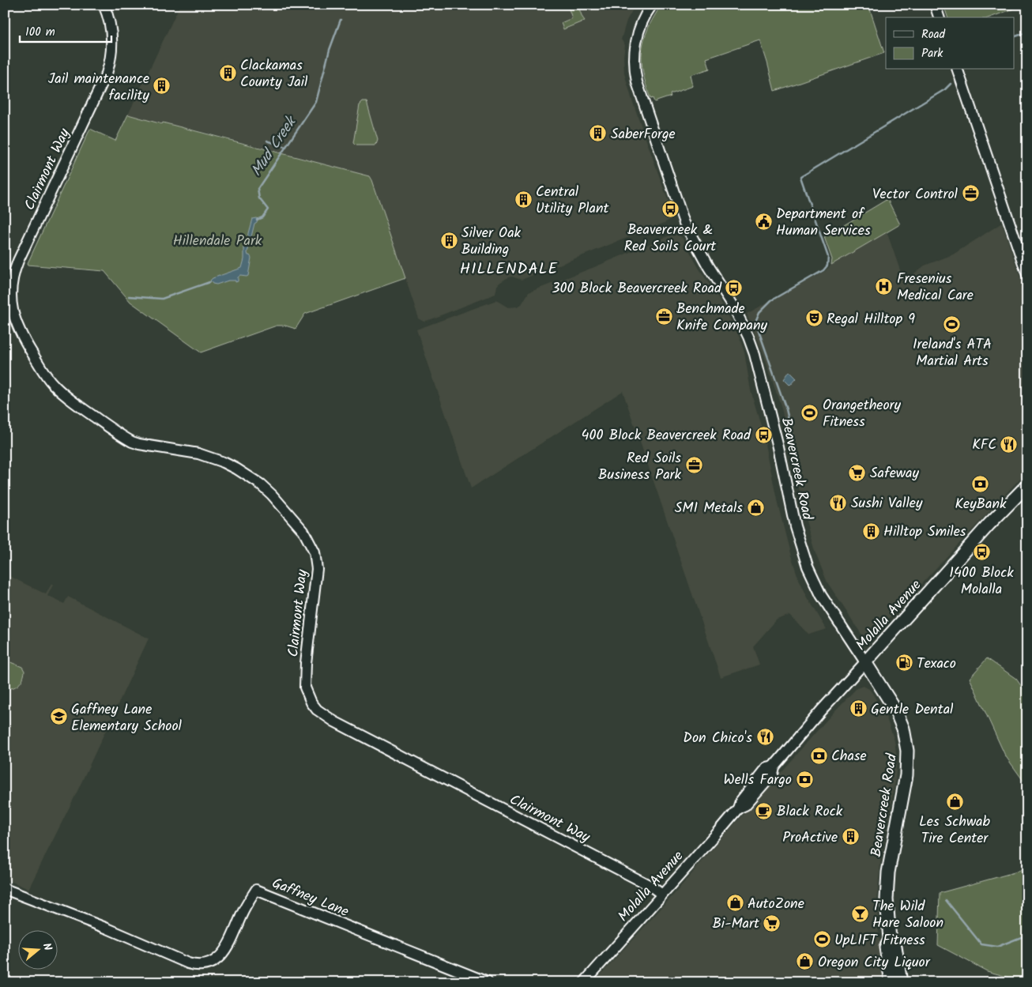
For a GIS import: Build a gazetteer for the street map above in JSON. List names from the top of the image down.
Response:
{
  "streets": {
    "main road": ["Beavercreek Road", "Molalla Avenue"],
    "street": ["Clairmont Way", "Gaffney Lane"]
  },
  "crossings": [
    ["Clairmont Way", "Molalla Avenue"],
    ["Beavercreek Road", "Molalla Avenue"]
  ],
  "districts": ["HILLENDALE"],
  "water": ["Mud Creek"],
  "parks": ["Hillendale Park"],
  "places": {
    "building": [
      "Clackamas County Jail",
      "Jail maintenance facility",
      "SaberForge",
      "Central Utility Plant",
      "Silver Oak Building",
      "Hilltop Smiles",
      "Gentle Dental",
      "ProActive"
    ],
    "office": ["Vector Control", "Benchmade Knife Company", "Red Soils Business Park"],
    "bus stop": [
      "Beavercreek & Red Soils Court",
      "300 Block Beavercreek Road",
      "400 Block Beavercreek Road",
      "1400 Block Molalla"
    ],
    "public building": ["Department of Human Services"],
    "hospital": ["Fresenius Medical Care"],
    "theatre": ["Regal Hilltop 9"],
    "sports": ["Ireland's ATA Martial Arts", "Orangetheory Fitness", "UpLIFT Fitness"],
    "restaurant": ["KFC", "Sushi Valley", "Don Chico's"],
    "supermarket": ["Safeway", "Bi-Mart"],
    "bank": ["KeyBank", "Chase", "Wells Fargo"],
    "shop": [
      "SMI Metals",
      "Les Schwab Tire Center",
      "AutoZone",
      "Oregon City Liquor"
    ],
    "fuel station": ["Texaco"],
    "school or university": ["Gaffney Lane Elementary School"],
    "cafe": ["Black Rock"],
    "bar": ["The Wild Hare Saloon"]
  },
  "legend": ["Road", "Park"],
  "scale_bar": "100 m",
  "north": "right"
}
